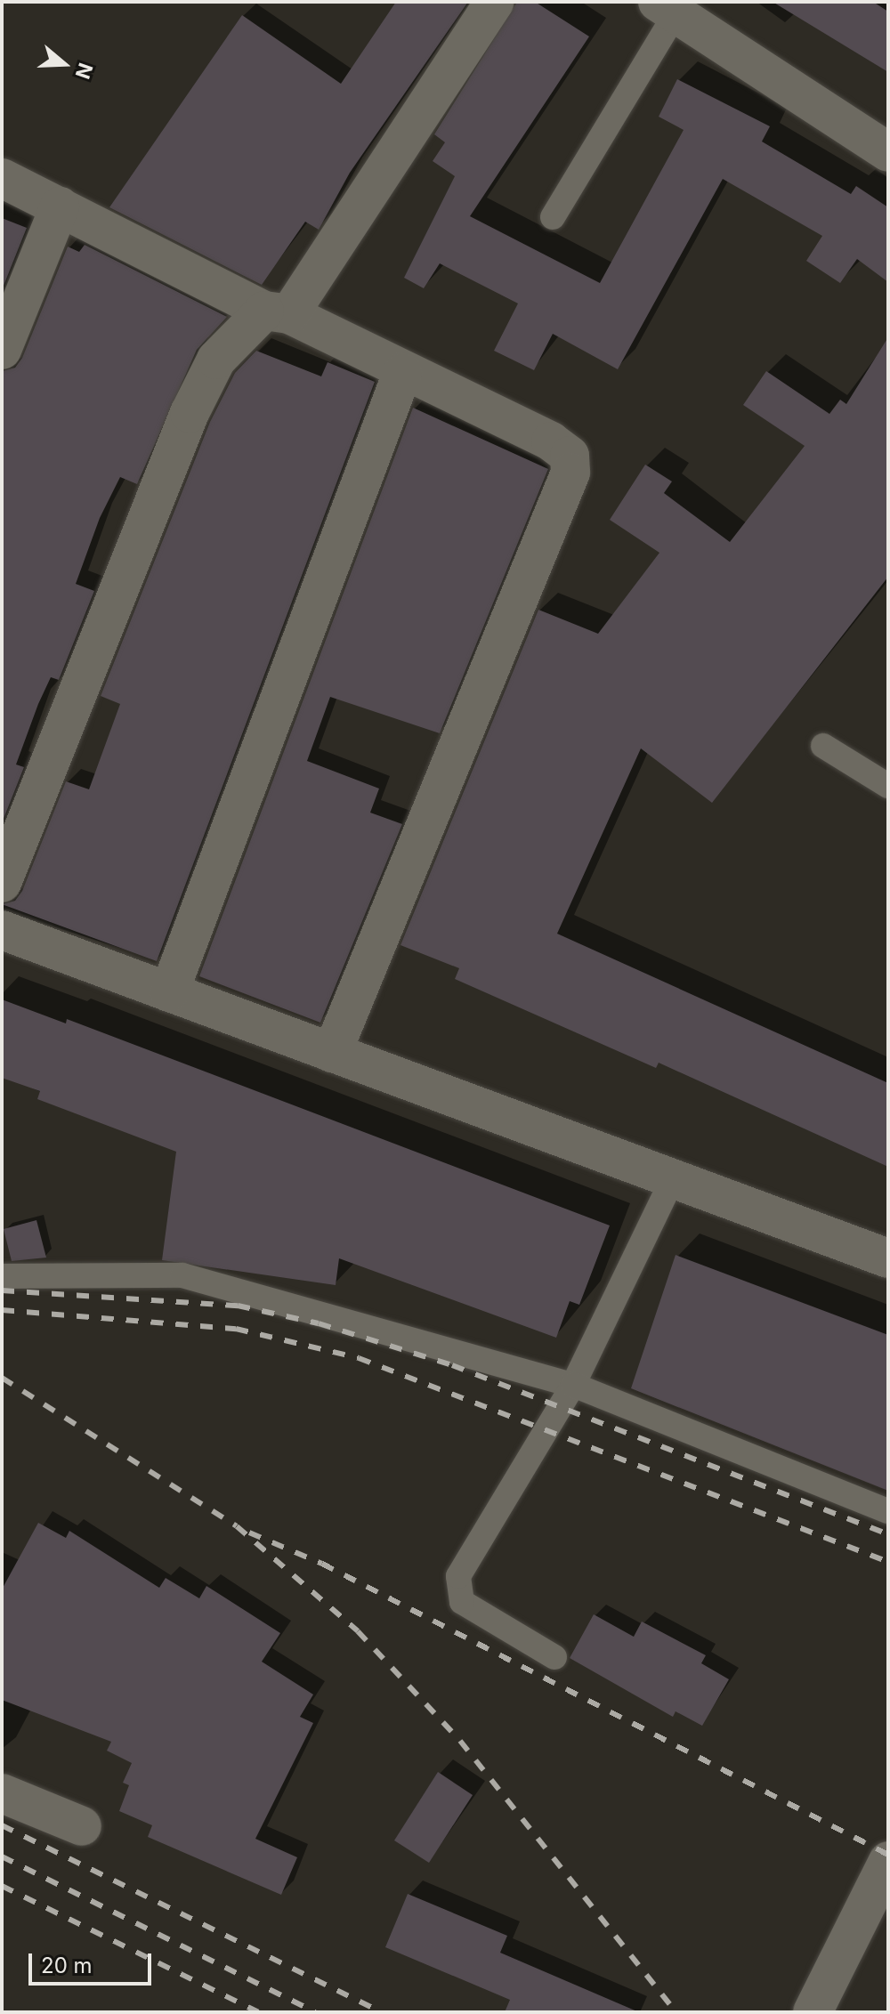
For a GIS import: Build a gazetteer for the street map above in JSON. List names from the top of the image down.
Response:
{
  "scale_bar": "20 m",
  "north": "right"
}
